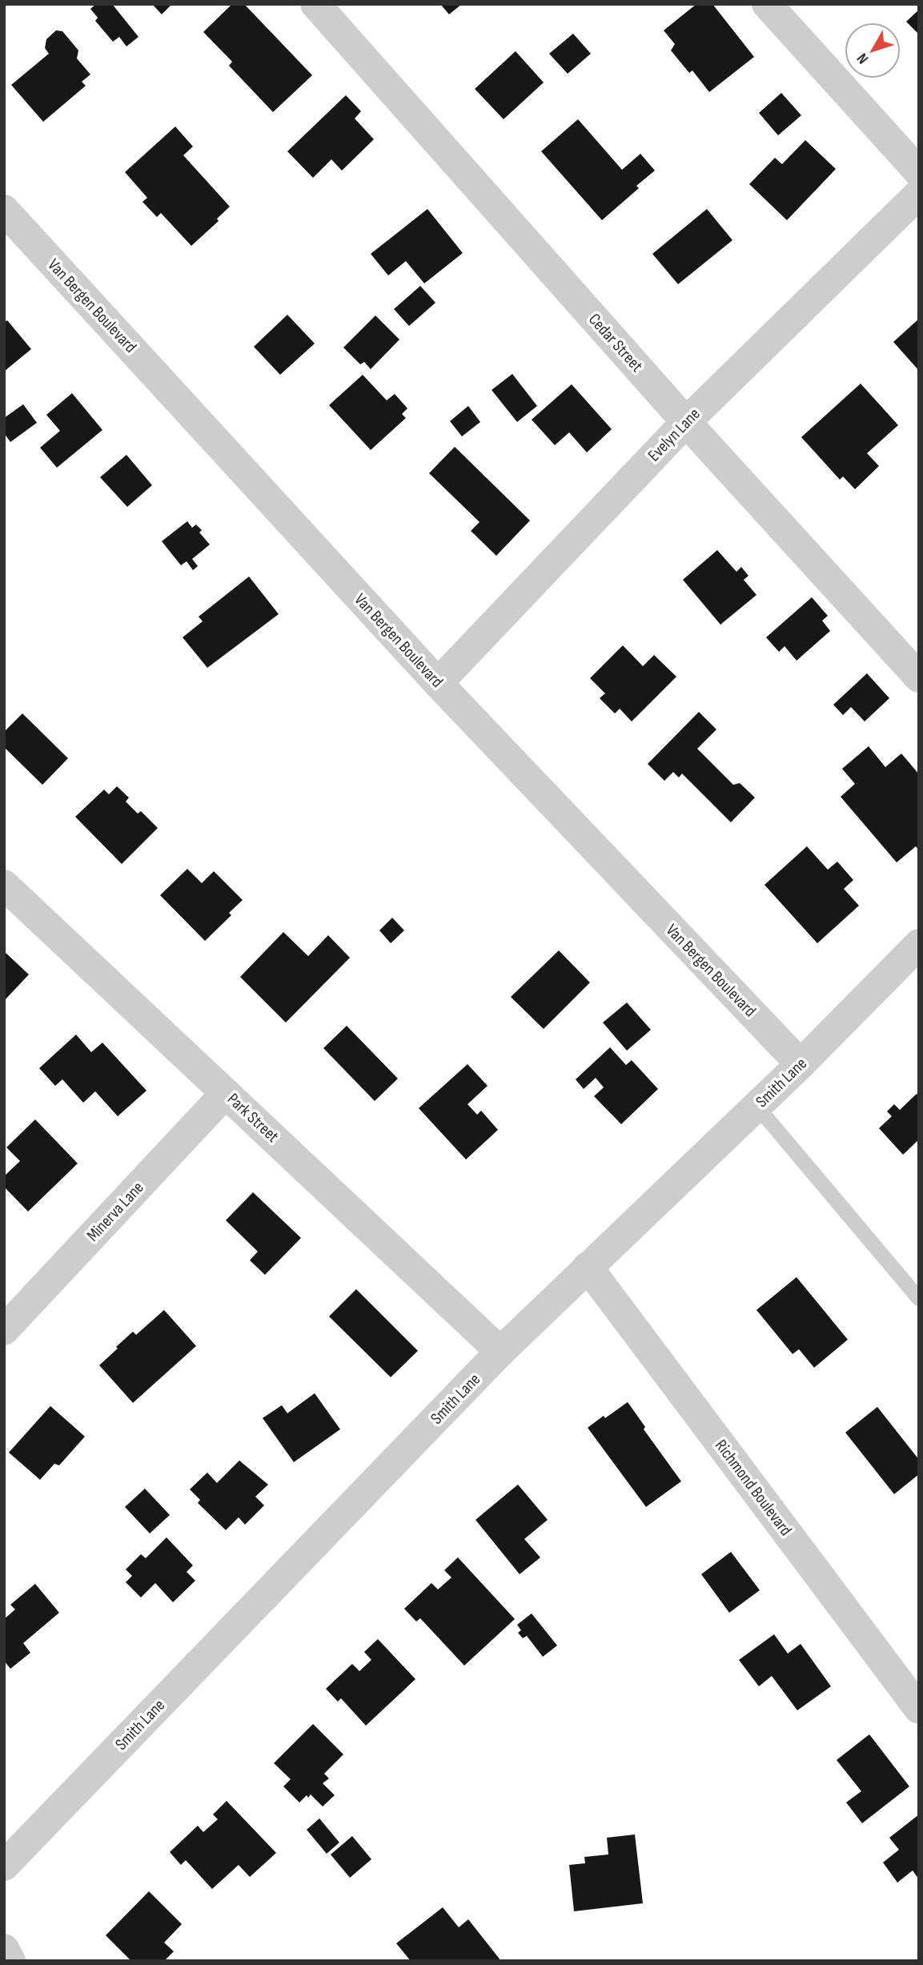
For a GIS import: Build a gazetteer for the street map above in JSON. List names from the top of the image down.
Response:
{
  "streets": {
    "street": [
      "Van Bergen Boulevard",
      "Cedar Street",
      "Evelyn Lane",
      "Smith Lane",
      "Park Street",
      "Minerva Lane",
      "Richmond Boulevard"
    ]
  },
  "crossings": [
    ["Van Bergen Boulevard", "Evelyn Lane"],
    ["Van Bergen Boulevard", "Smith Lane"],
    ["Cedar Street", "Evelyn Lane"],
    ["Smith Lane", "Park Street"],
    ["Smith Lane", "Richmond Boulevard"],
    ["Park Street", "Minerva Lane"]
  ],
  "north": "bottom left"
}
